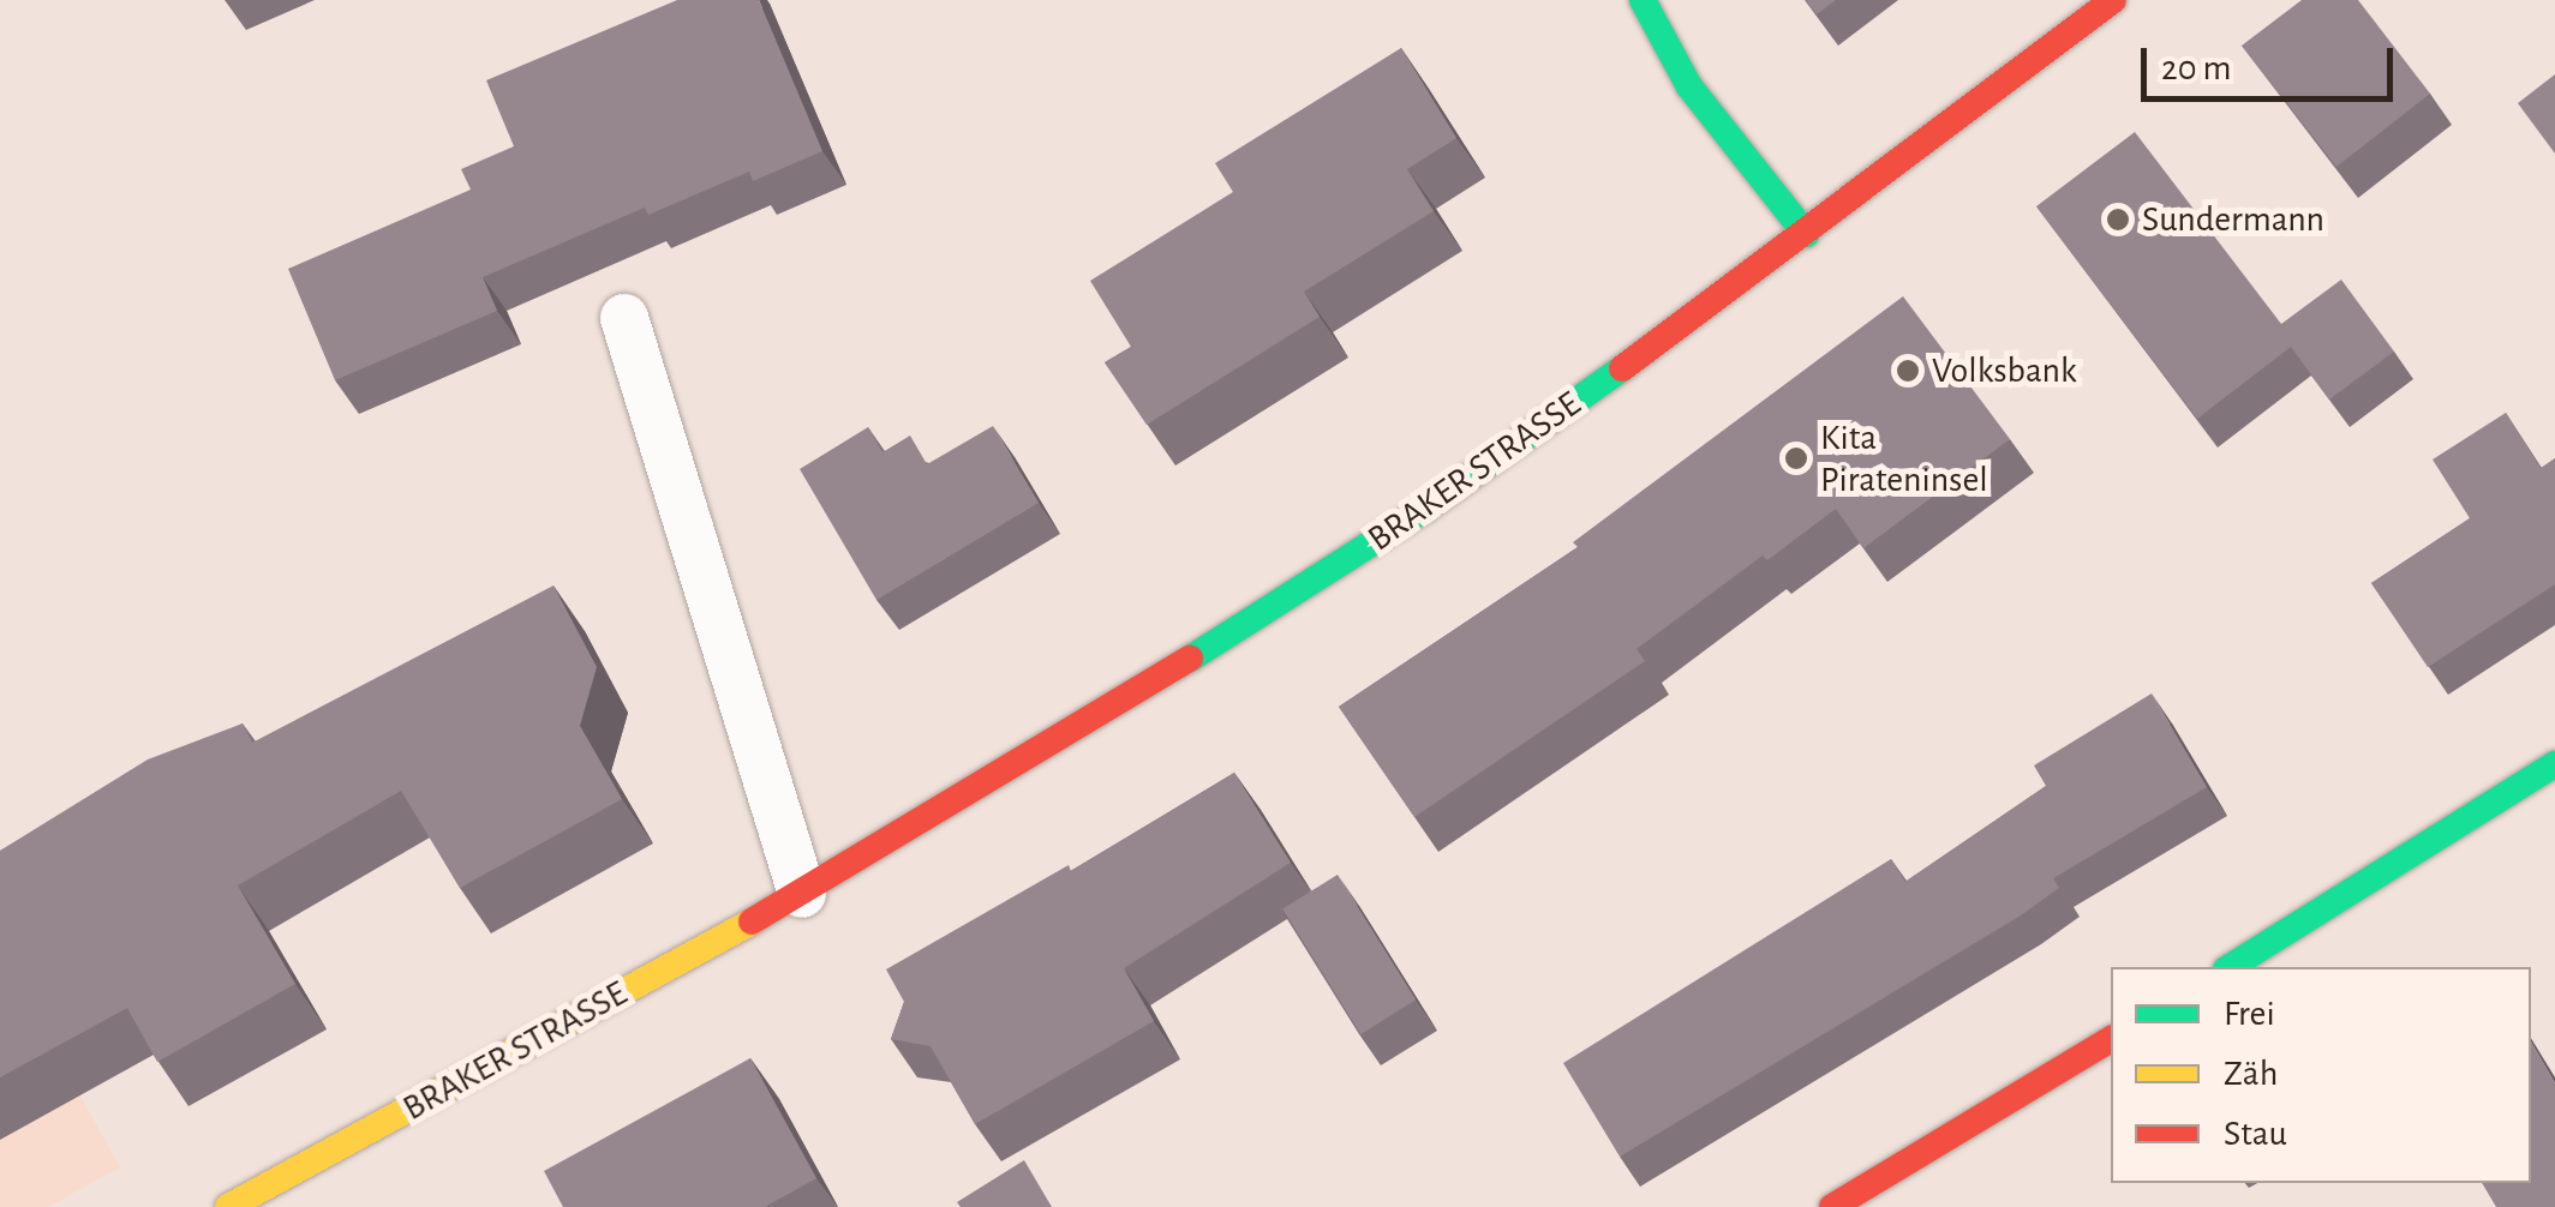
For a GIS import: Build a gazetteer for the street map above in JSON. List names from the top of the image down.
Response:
{
  "streets": {
    "main road": ["BRAKER STRASSE"]
  },
  "places": ["Sundermann", "Volksbank", "Kita Pirateninsel"],
  "legend": ["Frei", "Zäh", "Stau"],
  "scale_bar": "20 m"
}
